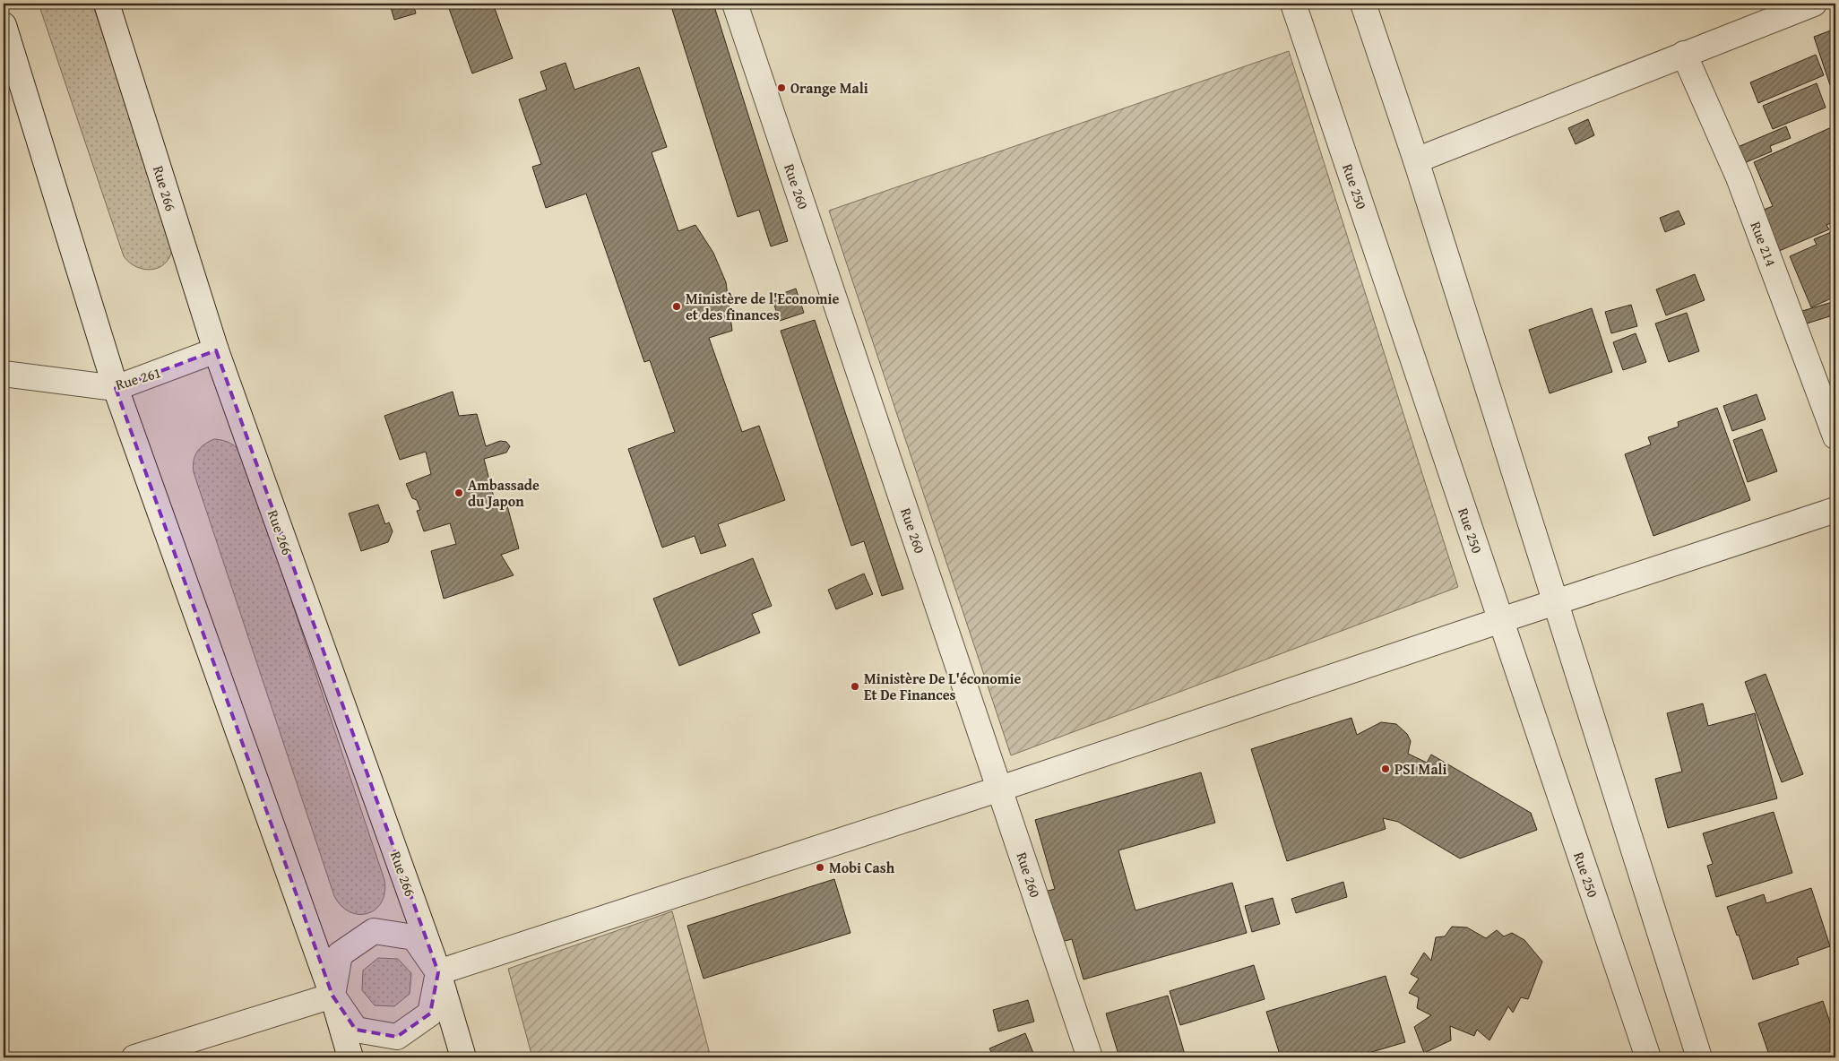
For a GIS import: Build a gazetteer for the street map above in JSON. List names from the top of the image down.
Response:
{
  "streets": {
    "street": [
      "Rue 260",
      "Rue 250",
      "Rue 266",
      "Rue 214",
      "Rue 261"
    ]
  },
  "crossings": [
    ["Rue 266", "Rue 261"]
  ],
  "places": [
    "Orange Mali",
    "Ministère de l'Economie et des finances",
    "Ambassade du Japon",
    "Ministère De L'économie Et De Finances",
    "PSI Mali",
    "Mobi Cash"
  ]
}
